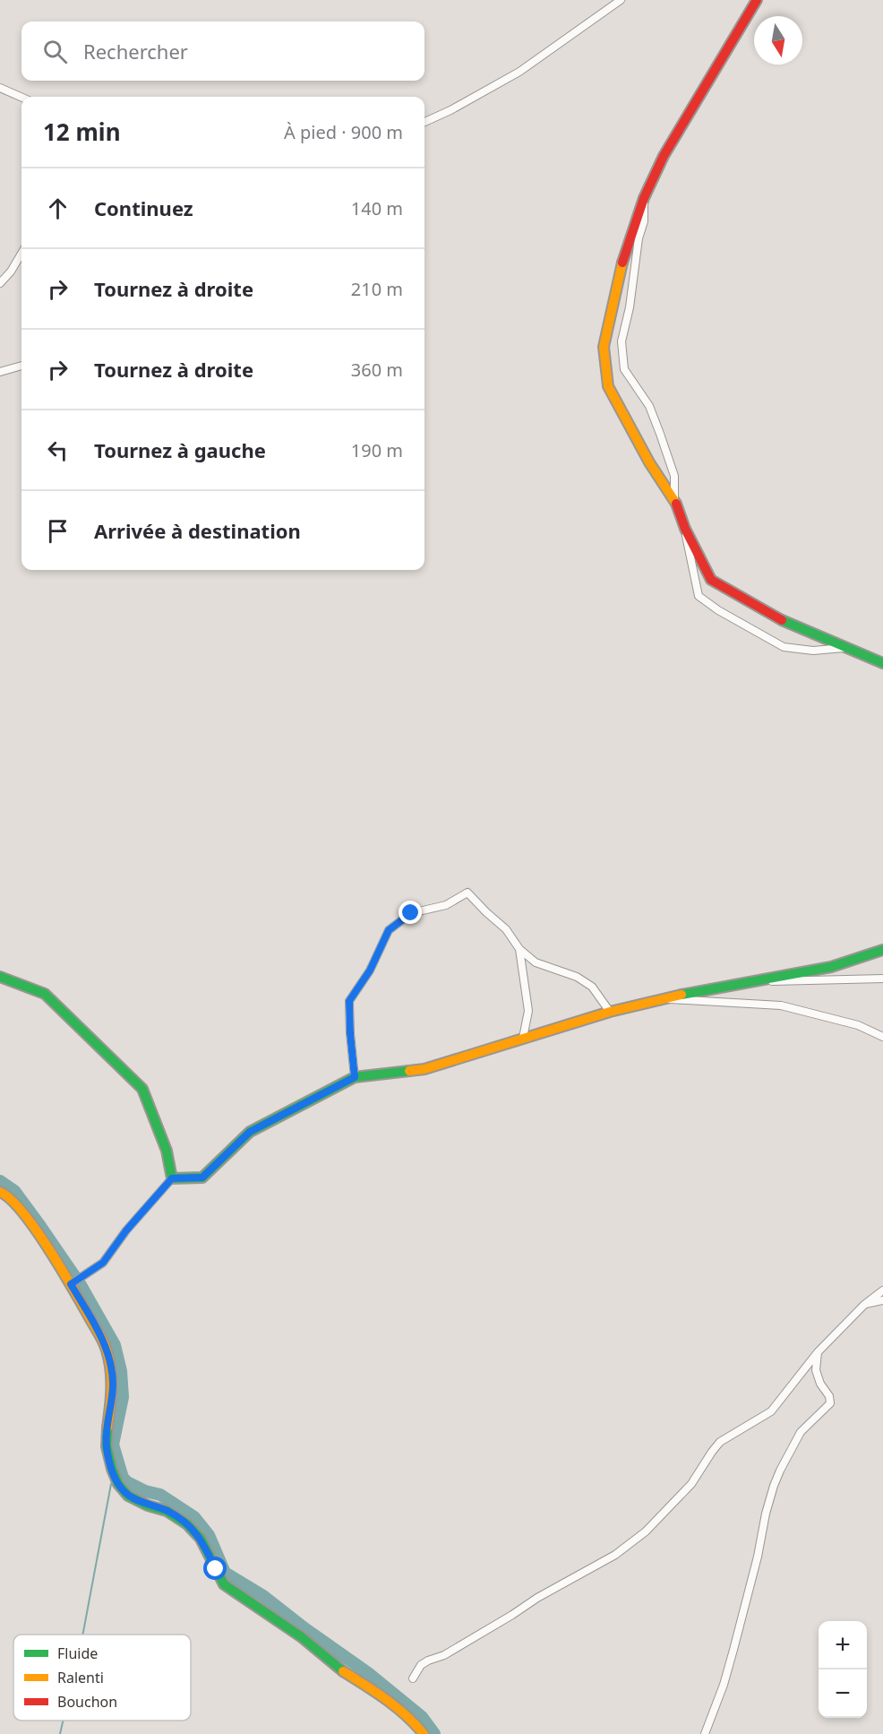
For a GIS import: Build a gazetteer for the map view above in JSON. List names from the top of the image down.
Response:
{
  "legend": ["Fluide", "Ralenti", "Bouchon"],
  "north": "bottom",
  "page": {
    "search": "Rechercher",
    "heading": ["12 min", "À pied · 900 m"],
    "list": [
      ["Continuez", "140 m"],
      ["Tournez à droite", "210 m"],
      ["Tournez à droite", "360 m"],
      ["Tournez à gauche", "190 m"],
      "Arrivée à destination"
    ],
    "map_buttons": ["+", "−"]
  }
}
